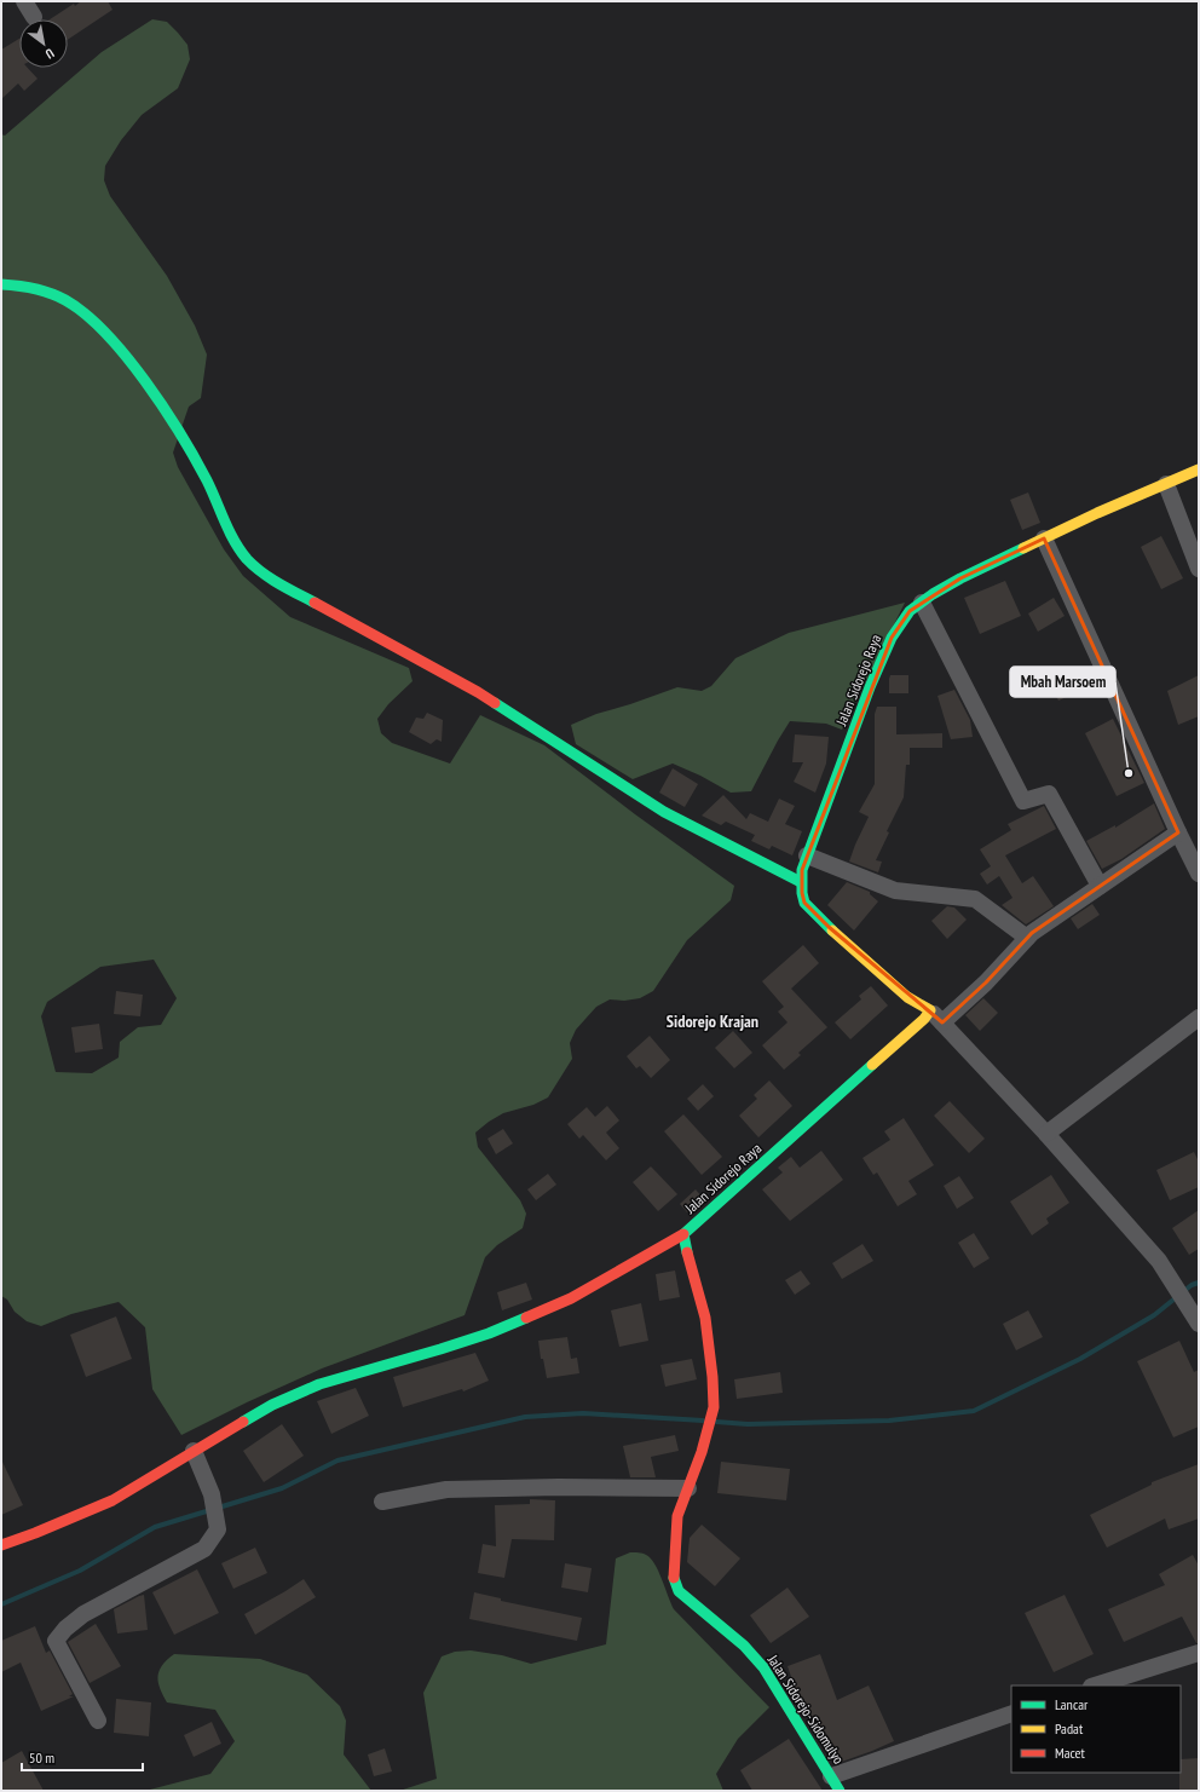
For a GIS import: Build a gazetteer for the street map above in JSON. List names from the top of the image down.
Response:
{
  "streets": {
    "street": ["Jalan Sidorejo Raya", "Jalan Sidorejo-Sidomulyo"]
  },
  "crossings": [
    ["Jalan Sidorejo Raya", "Jalan Sidorejo-Sidomulyo"]
  ],
  "districts": ["Sidorejo Krajan"],
  "places": ["Mbah Marsoem"],
  "legend": ["Lancar", "Padat", "Macet"],
  "scale_bar": "50 m",
  "north": "bottom right"
}
